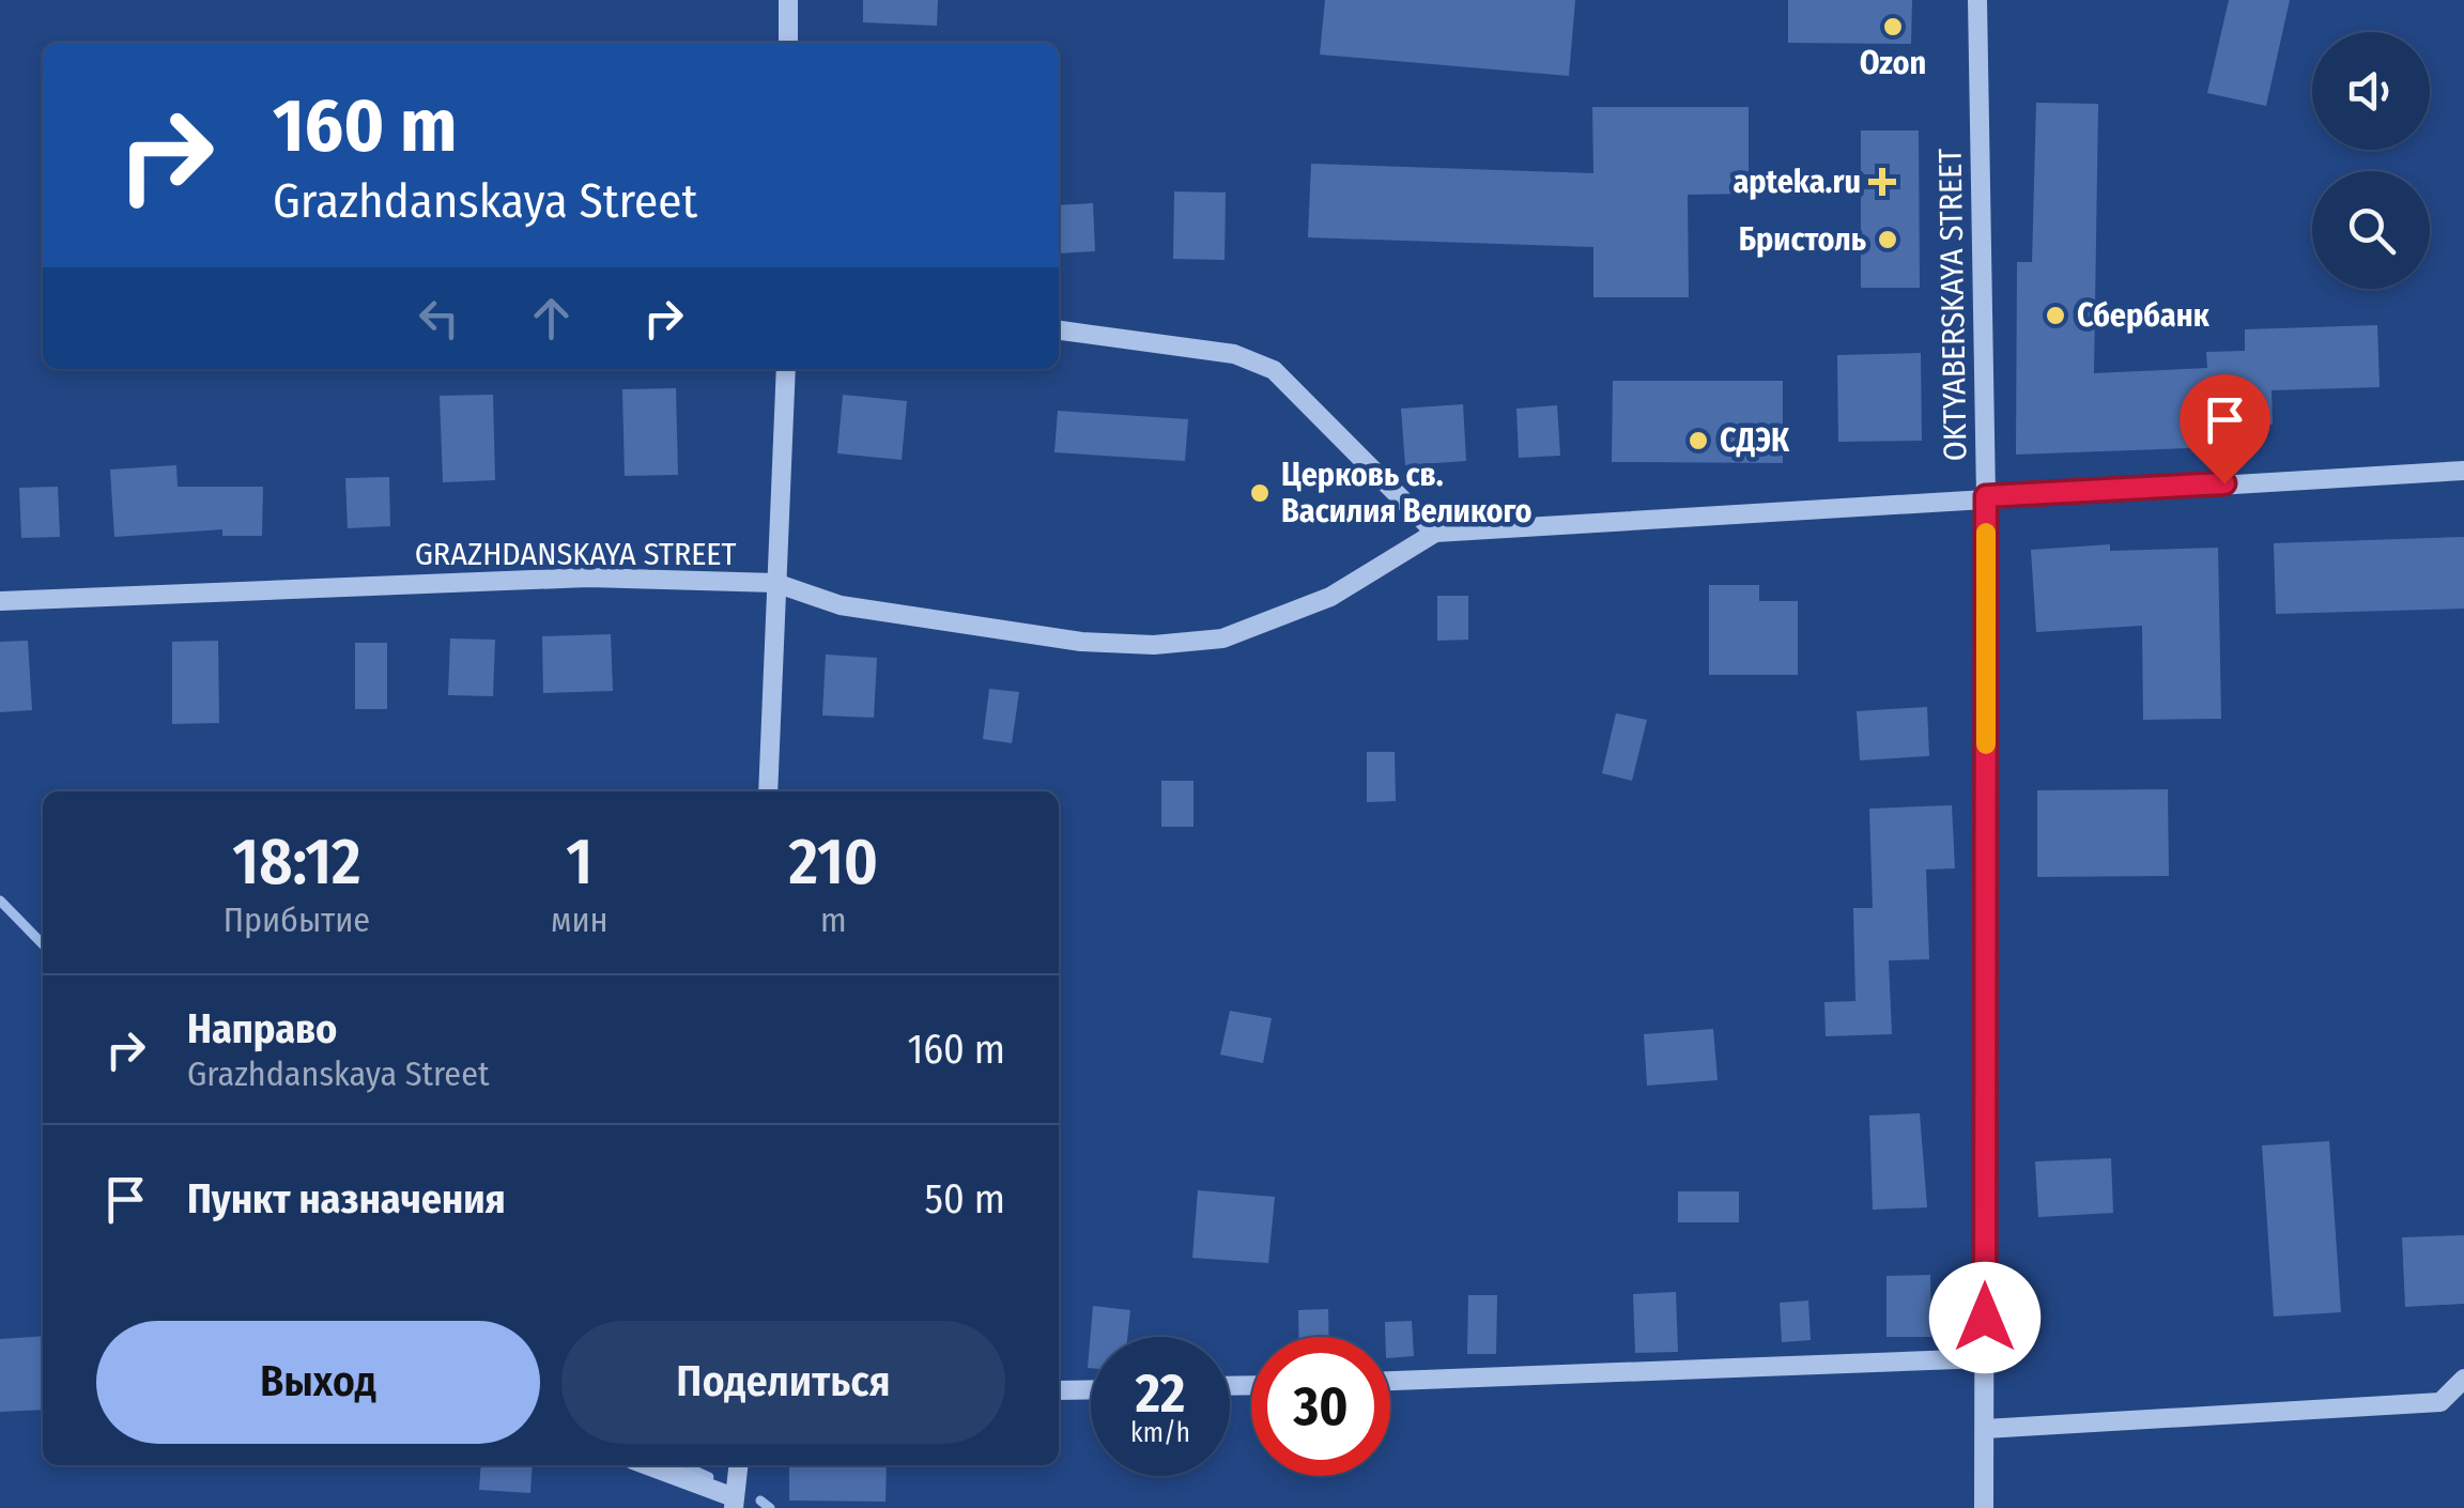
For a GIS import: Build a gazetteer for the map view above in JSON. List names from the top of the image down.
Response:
{
  "streets": {
    "street": ["OKTYABERSKAYA STREET", "GRAZHDANSKAYA STREET"]
  },
  "crossings": [
    ["OKTYABERSKAYA STREET", "GRAZHDANSKAYA STREET"]
  ],
  "places": {
    "other": [
      "Ozon",
      "Бристоль",
      "Сбербанк",
      "СДЭК",
      "Церковь св. Василия Великого"
    ],
    "health": ["apteka.ru"]
  },
  "page": {
    "turn": ["160 m", "Grazhdanskaya Street"],
    "eta": [
      "18:12",
      "Прибытие",
      "1",
      "мин",
      "210",
      "m"
    ],
    "list": [
      {
        "name": "Направо",
        "note": "Grazhdanskaya Street",
        "value": "160 m"
      },
      {
        "name": "Пункт назначения",
        "value": "50 m"
      }
    ],
    "buttons": ["Выход", "Поделиться"],
    "speed": "22 km/h",
    "limit": "30"
  }
}
